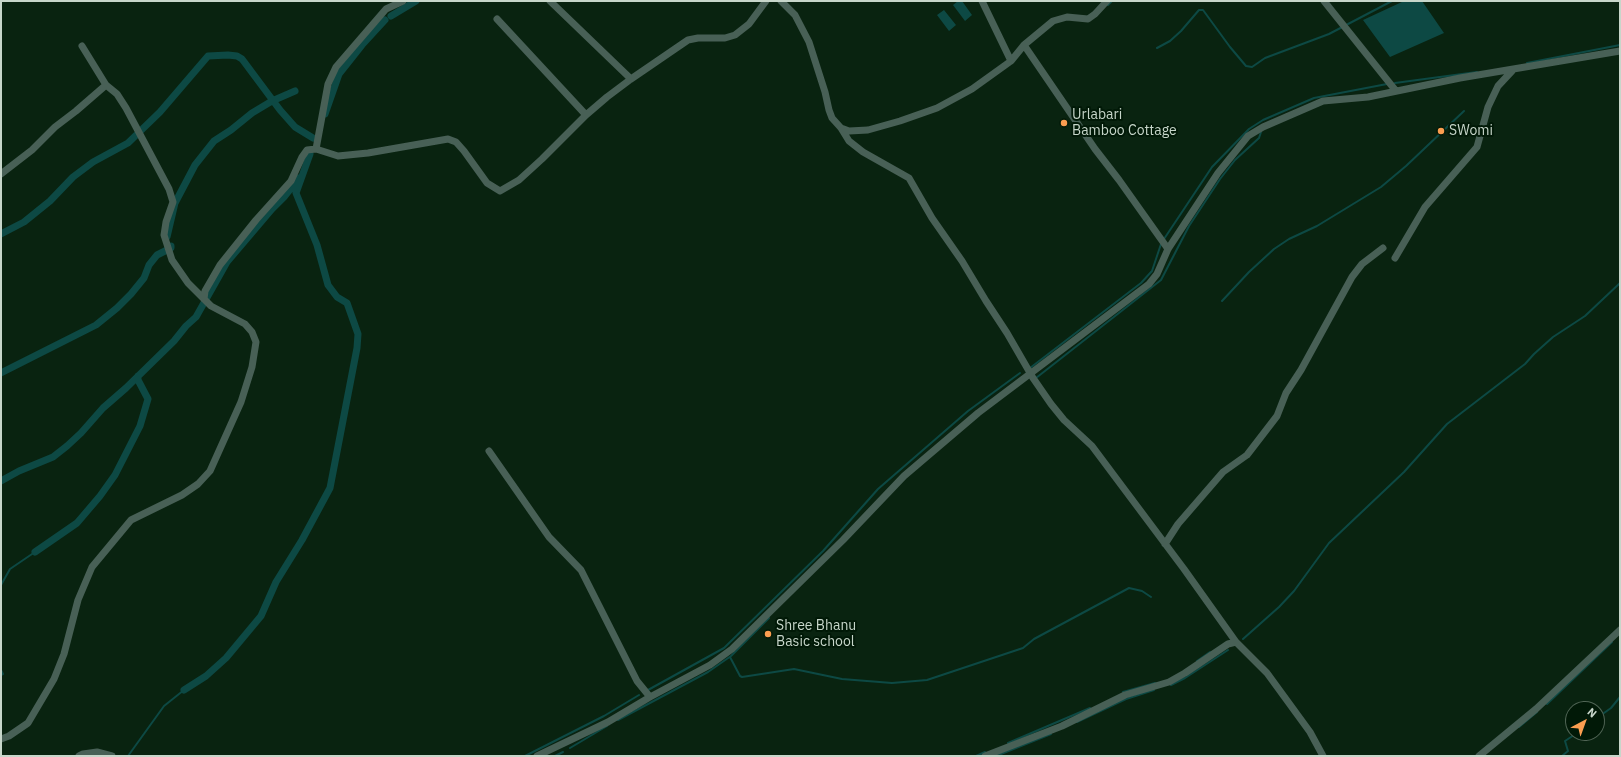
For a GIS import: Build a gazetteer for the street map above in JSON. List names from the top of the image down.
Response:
{
  "places": ["Urlabari Bamboo Cottage", "SWomi", "Shree Bhanu Basic school"],
  "north": "top right"
}
